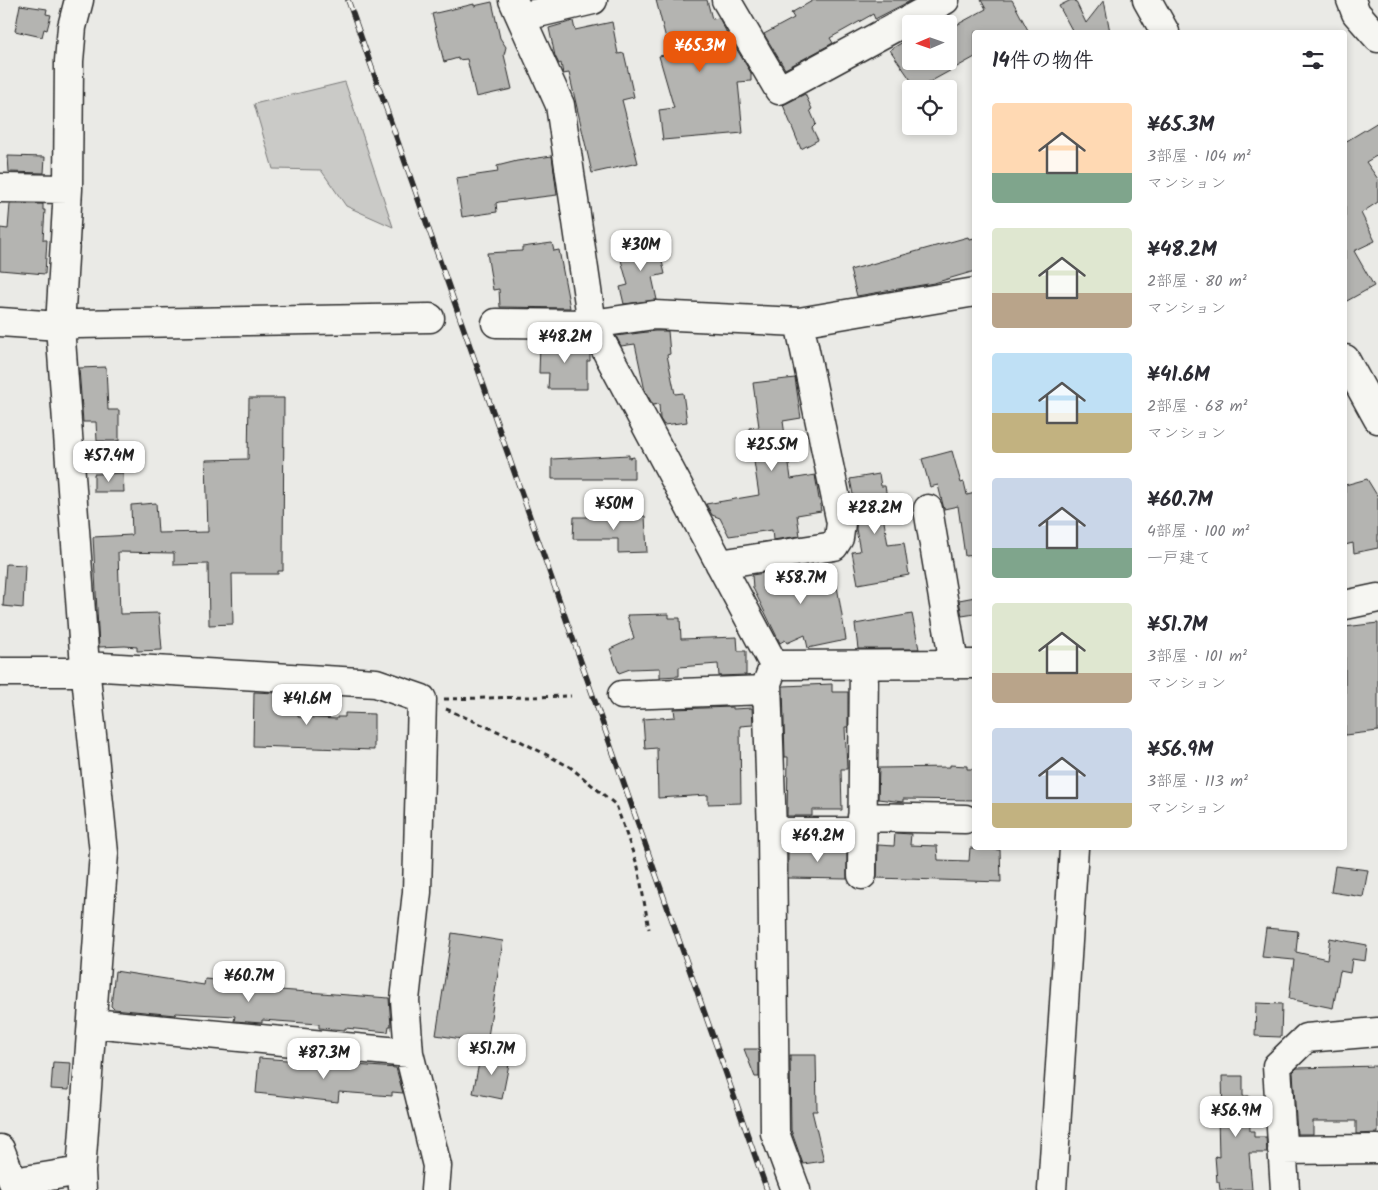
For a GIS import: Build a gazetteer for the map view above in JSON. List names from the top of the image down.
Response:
{
  "north": "left",
  "page": {
    "heading": "14件の物件",
    "price": [
      "¥65.3M",
      "¥30M",
      "¥48.2M",
      "¥25.5M",
      "¥57.4M",
      "¥50M",
      "¥28.2M",
      "¥58.7M",
      "¥41.6M",
      "¥69.2M",
      "¥60.7M",
      "¥51.7M",
      "¥87.3M",
      "¥56.9M"
    ],
    "list": [
      {
        "name": "¥65.3M",
        "note": "3部屋 · 104 m² · マンション"
      },
      {
        "name": "¥48.2M",
        "note": "2部屋 · 80 m² · マンション"
      },
      {
        "name": "¥41.6M",
        "note": "2部屋 · 68 m² · マンション"
      },
      {
        "name": "¥60.7M",
        "note": "4部屋 · 100 m² · 一戸建て"
      },
      {
        "name": "¥51.7M",
        "note": "3部屋 · 101 m² · マンション"
      },
      {
        "name": "¥56.9M",
        "note": "3部屋 · 113 m² · マンション"
      }
    ]
  }
}
